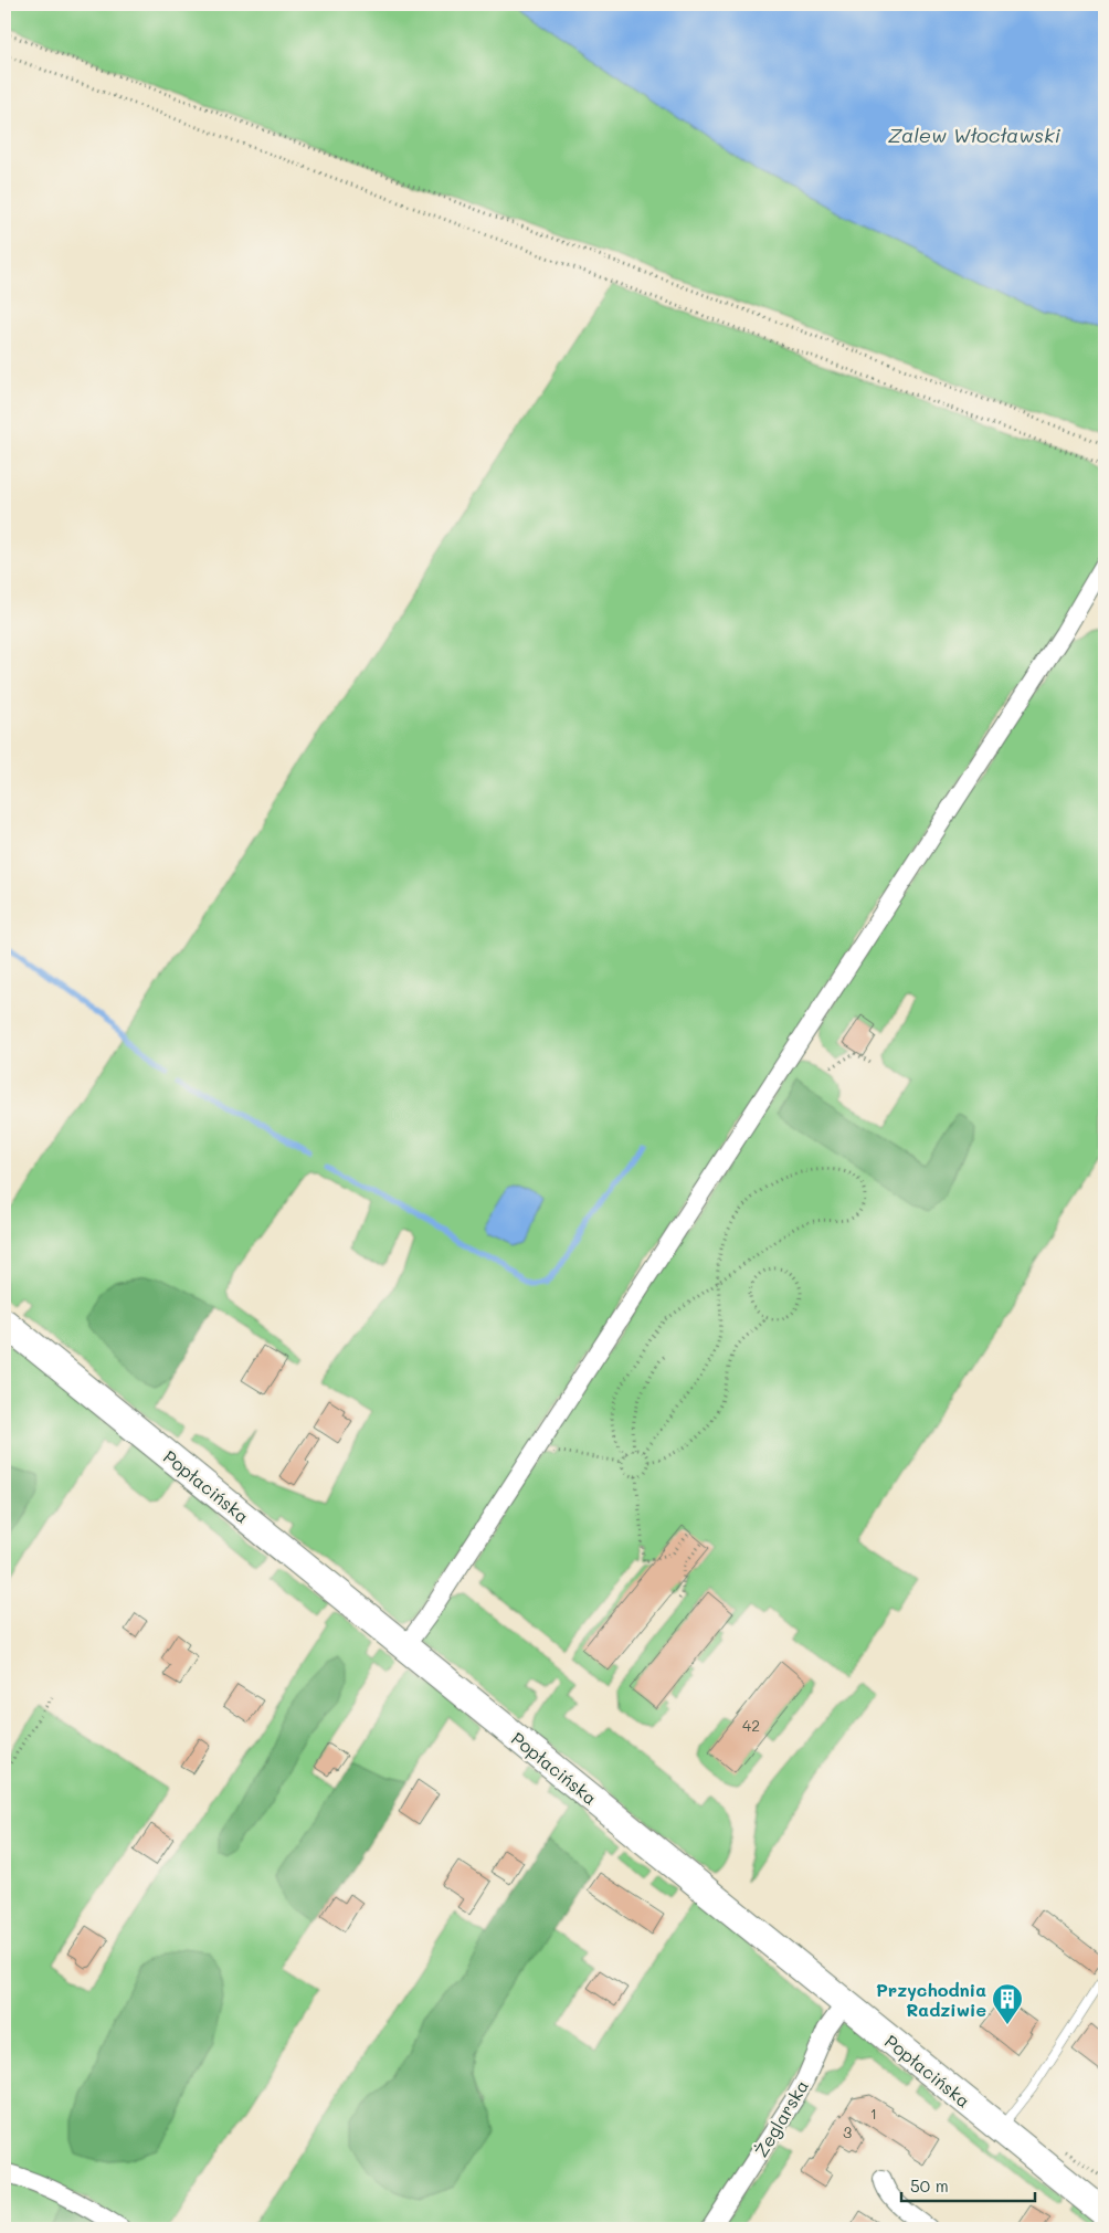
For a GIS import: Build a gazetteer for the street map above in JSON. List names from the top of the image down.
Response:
{
  "streets": {
    "main road": ["Popłacińska"],
    "street": ["Żeglarska"]
  },
  "crossings": [
    ["Popłacińska", "Żeglarska"]
  ],
  "water": ["Zalew Włocławski"],
  "places": {
    "building": ["Przychodnia Radziwie"]
  },
  "house_numbers": ["42", "1", "3"],
  "scale_bar": "50 m"
}
